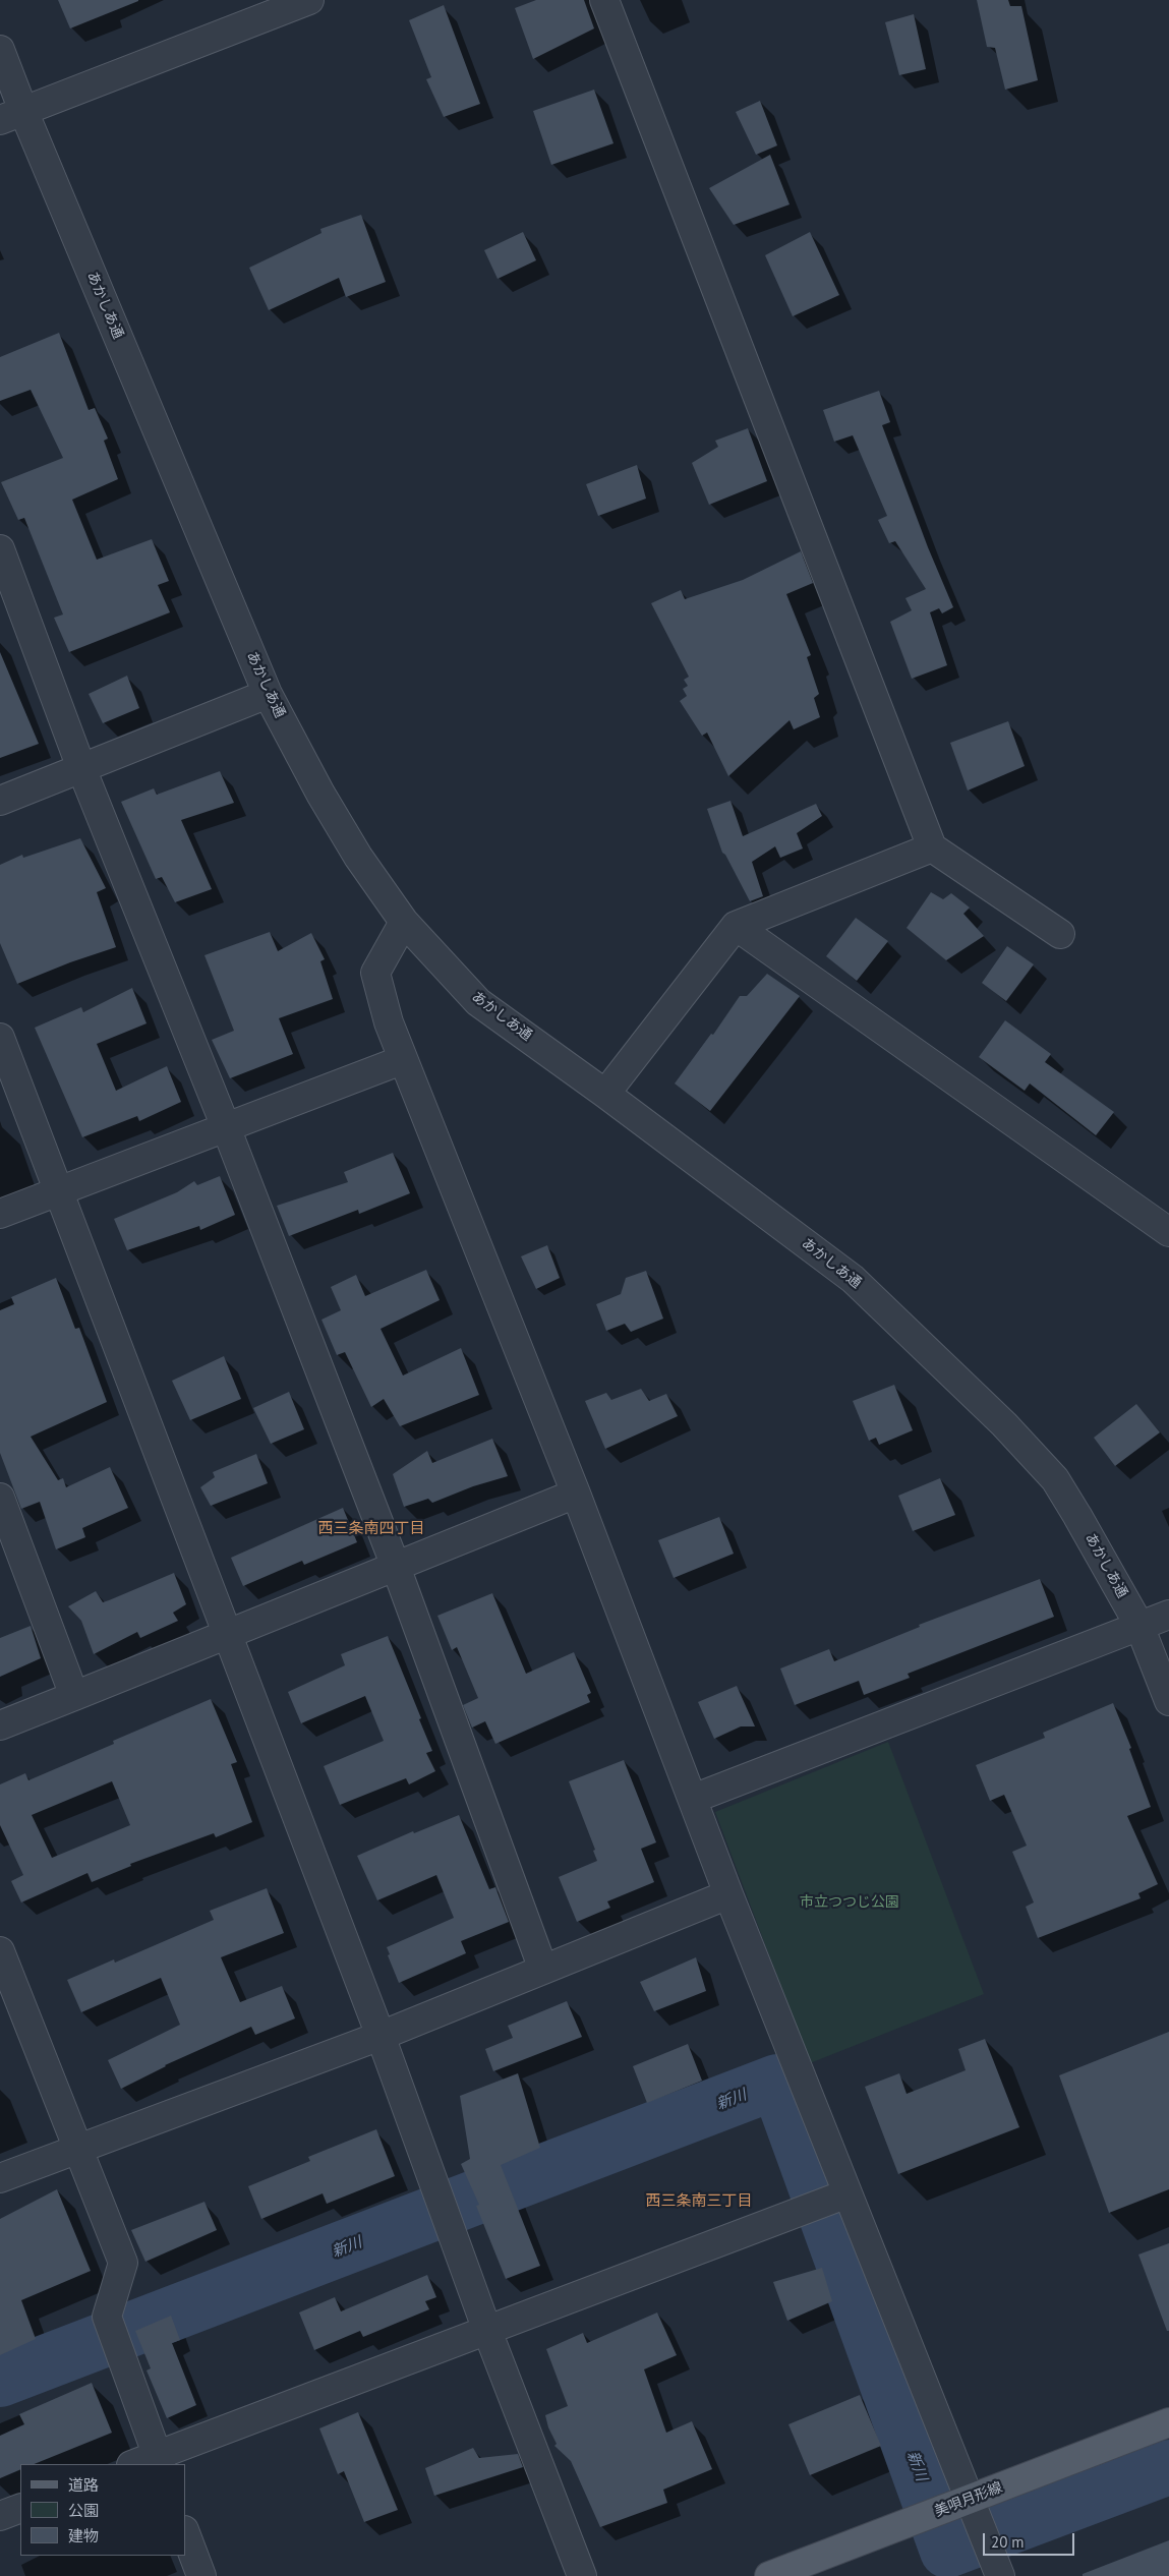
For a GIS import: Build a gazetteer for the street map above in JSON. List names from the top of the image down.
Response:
{
  "streets": {
    "main road": ["美唄月形線"],
    "street": ["あかしあ通"]
  },
  "districts": ["西三条南四丁目", "西三条南三丁目"],
  "water": ["新川"],
  "parks": ["市立つつじ公園"],
  "legend": ["道路", "公園", "建物"],
  "scale_bar": "20 m"
}
